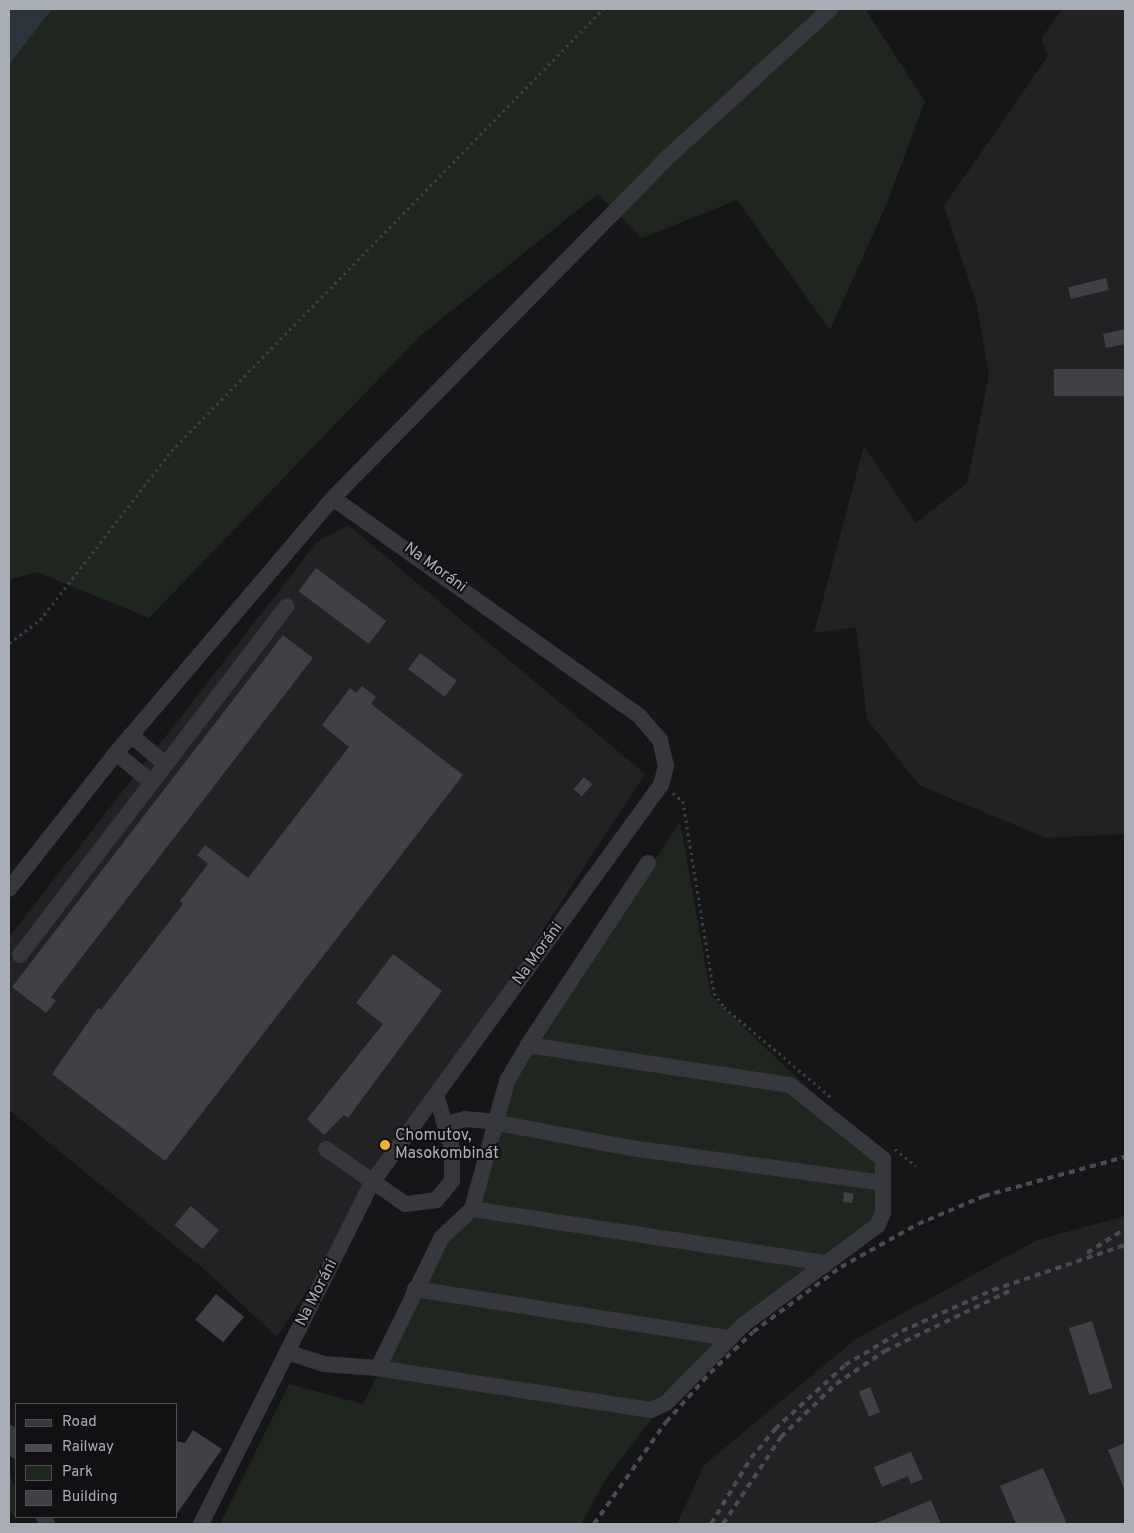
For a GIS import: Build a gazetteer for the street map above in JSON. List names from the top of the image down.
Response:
{
  "streets": {
    "street": ["Na Moráni"]
  },
  "places": ["Chomutov, Masokombinát"],
  "legend": [
    "Road",
    "Railway",
    "Park",
    "Building"
  ]
}
